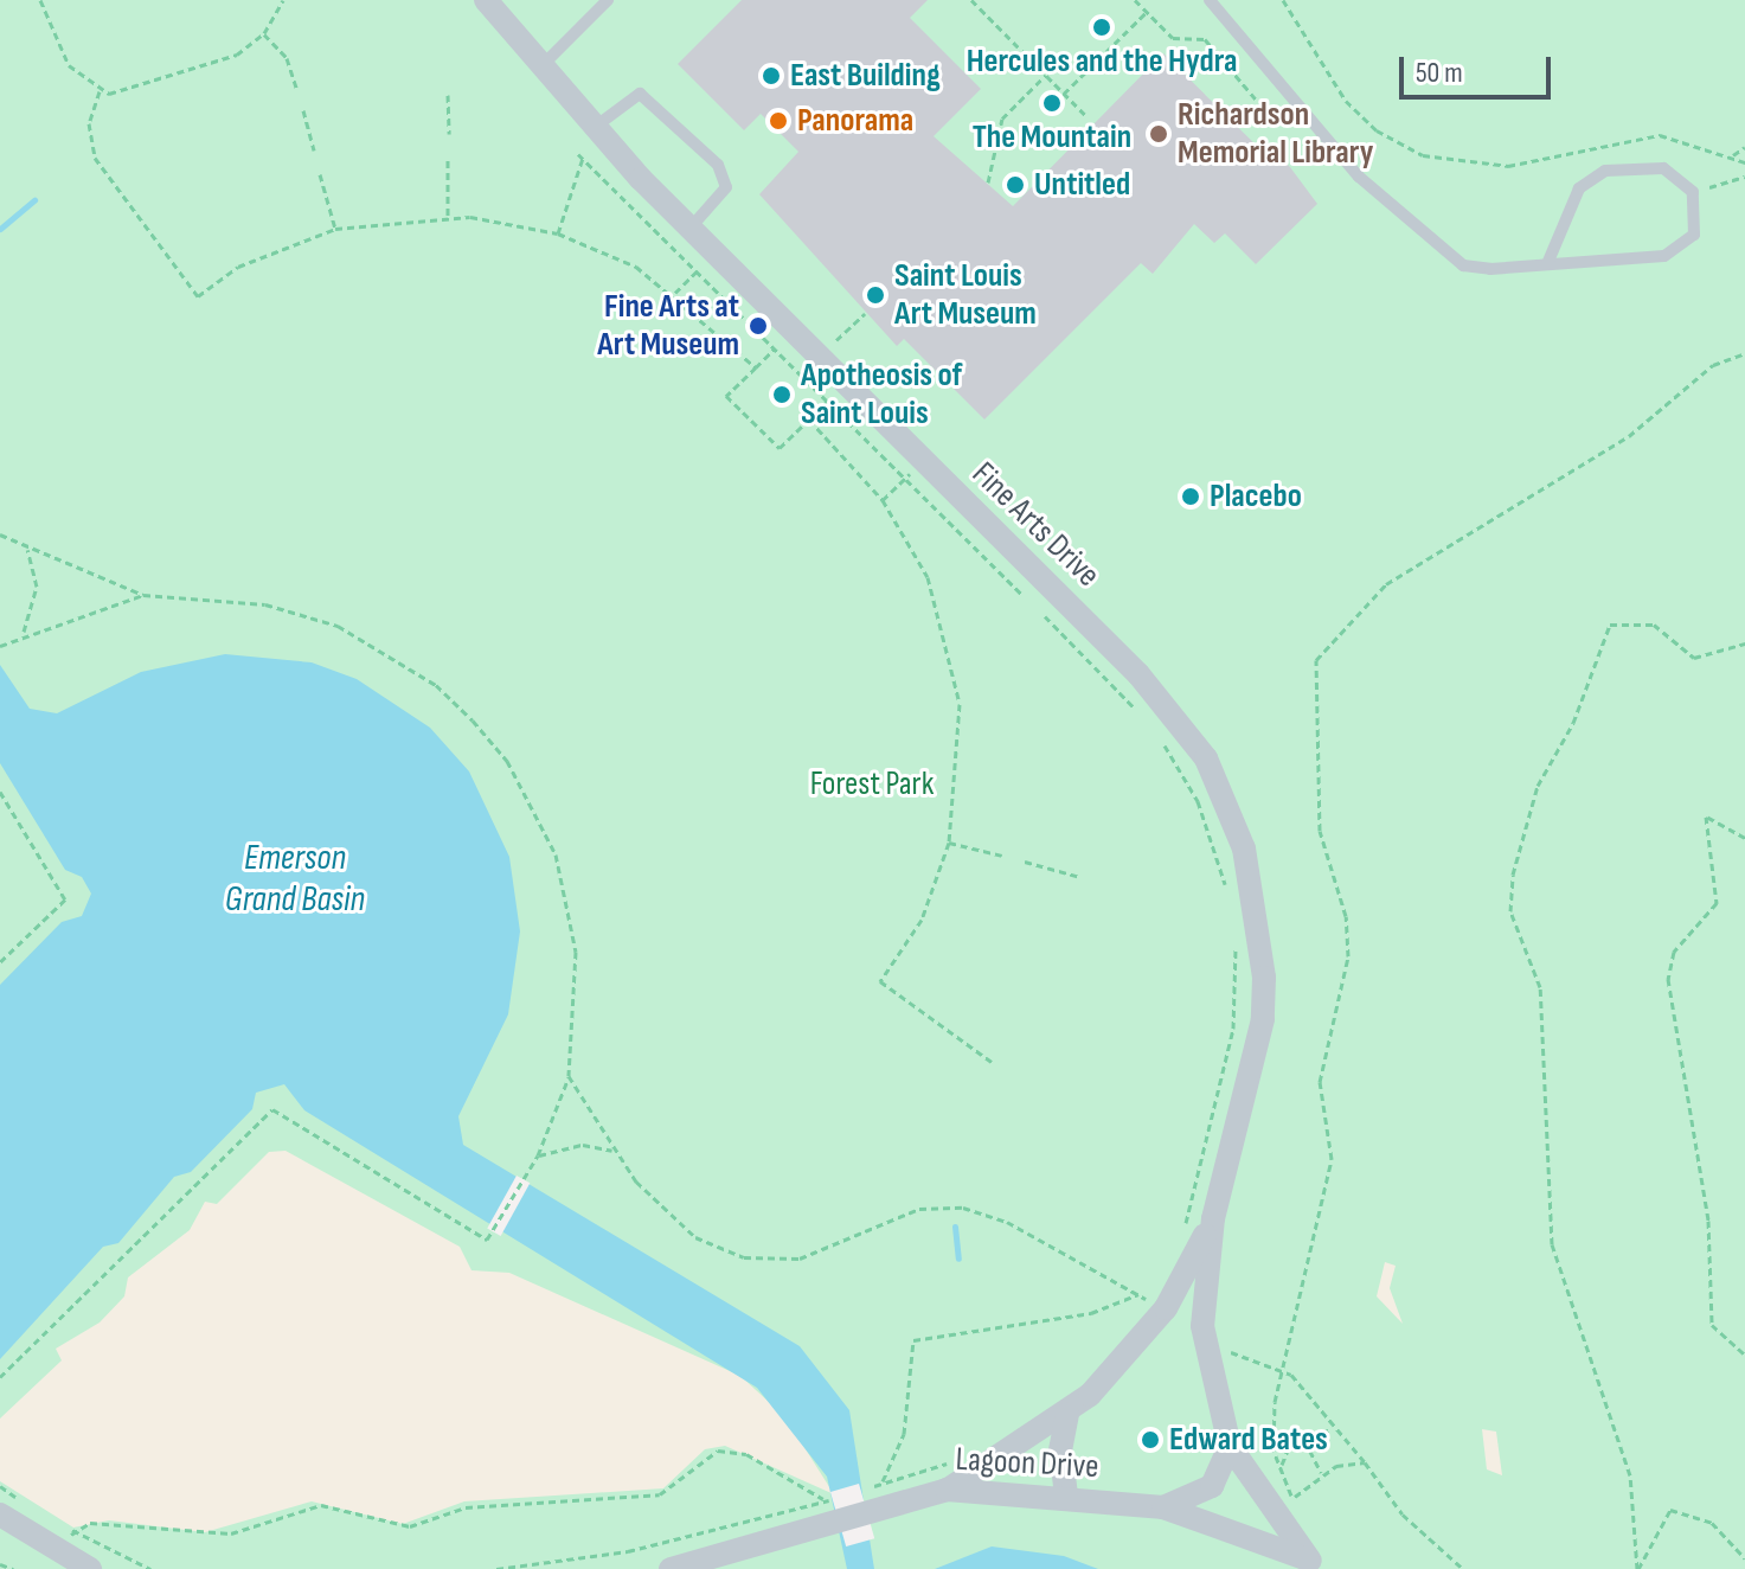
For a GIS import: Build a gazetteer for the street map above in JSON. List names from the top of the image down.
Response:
{
  "streets": {
    "street": ["Fine Arts Drive", "Lagoon Drive"]
  },
  "crossings": [
    ["Fine Arts Drive", "Lagoon Drive"]
  ],
  "water": ["Emerson Grand Basin"],
  "parks": ["Forest Park"],
  "places": [
    "Hercules and the Hydra",
    "East Building",
    "The Mountain",
    "Panorama",
    "Richardson Memorial Library",
    "Untitled",
    "Saint Louis Art Museum",
    "Fine Arts at Art Museum",
    "Apotheosis of Saint Louis",
    "Placebo",
    "Edward Bates"
  ],
  "scale_bar": "50 m"
}
